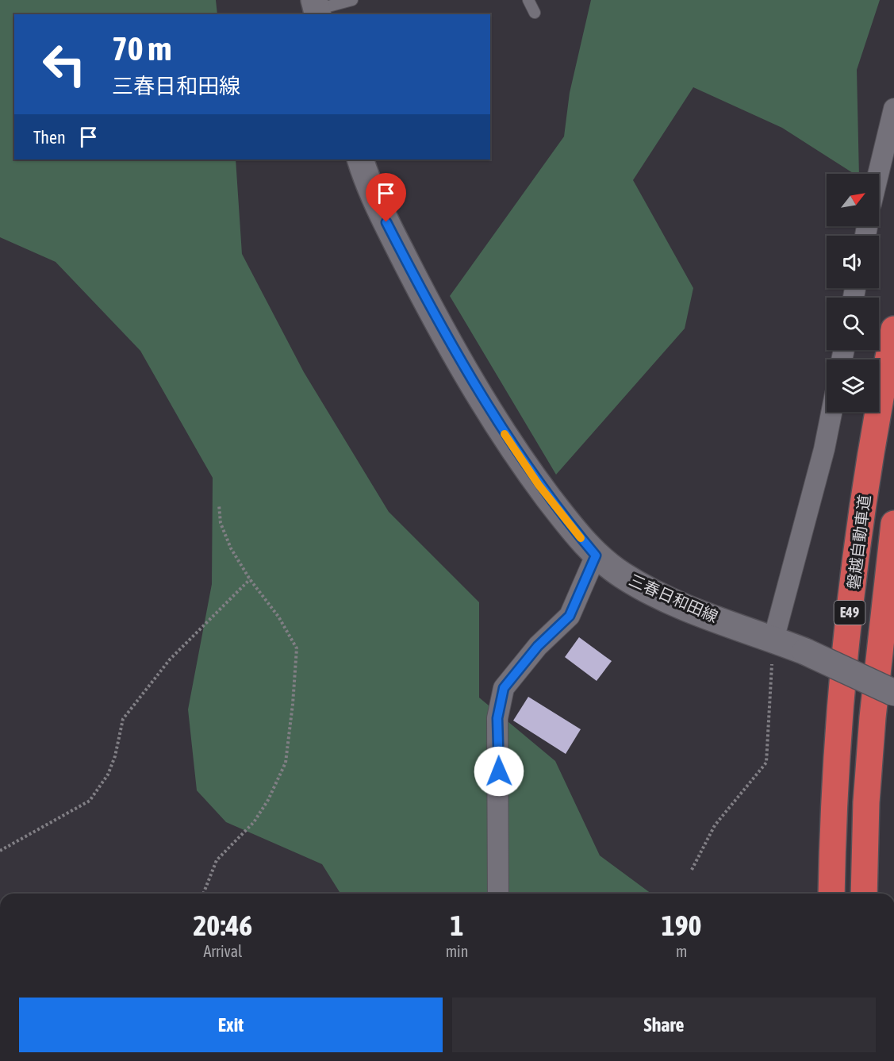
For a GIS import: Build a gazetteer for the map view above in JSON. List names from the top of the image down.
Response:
{
  "streets": {
    "highway": ["磐越自動車道", "E49"],
    "main road": ["三春日和田線"]
  },
  "north": "top right",
  "page": {
    "turn": ["70 m", "三春日和田線"],
    "then": "Then",
    "eta": [
      "20:46",
      "Arrival",
      "1",
      "min",
      "190",
      "m"
    ],
    "buttons": ["Exit", "Share"]
  }
}
